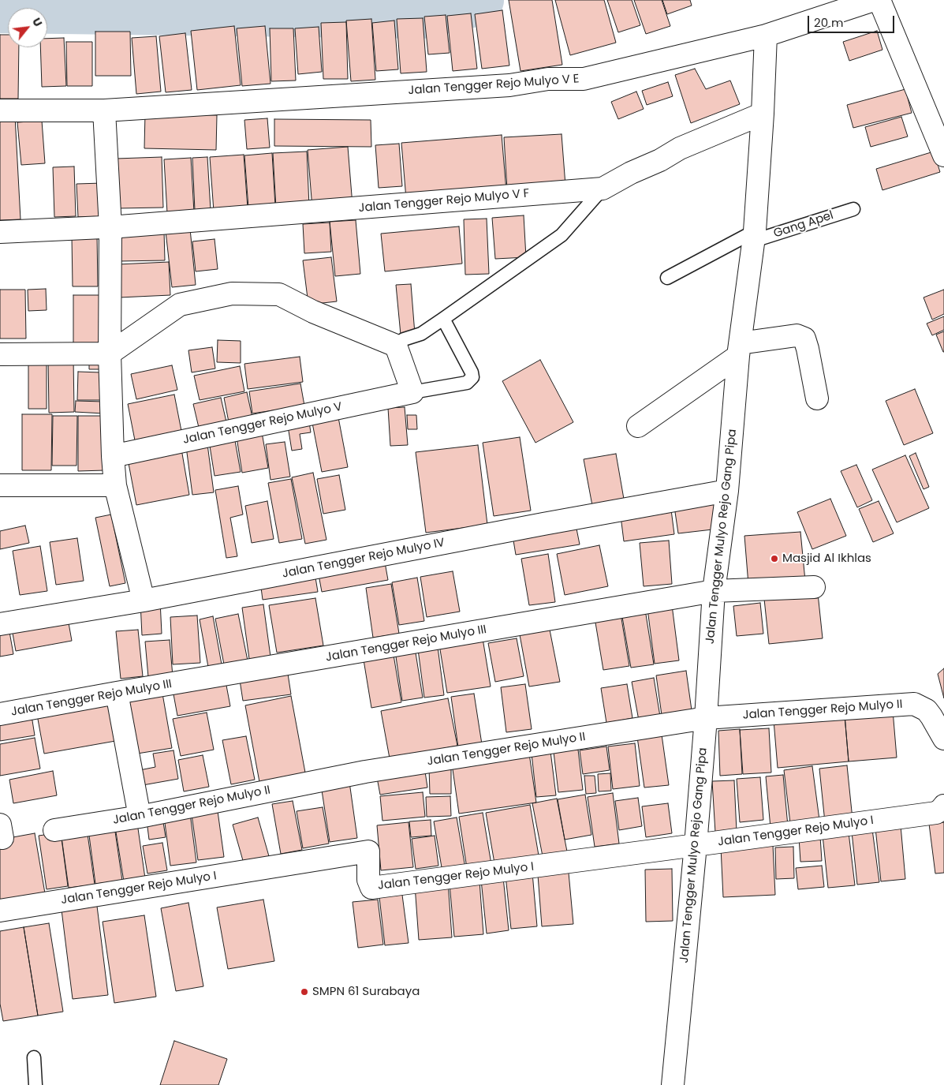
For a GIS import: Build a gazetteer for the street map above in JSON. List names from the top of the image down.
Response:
{
  "streets": {
    "street": [
      "Jalan Tengger Rejo Mulyo V E",
      "Jalan Tengger Rejo Mulyo V F",
      "Jalan Tengger Rejo Mulyo V",
      "Jalan Tengger Mulyo Rejo Gang Pipa",
      "Jalan Tengger Rejo Mulyo IV",
      "Jalan Tengger Rejo Mulyo III",
      "Jalan Tengger Rejo Mulyo II",
      "Jalan Tengger Rejo Mulyo I"
    ],
    "lane": ["Gang Apel"]
  },
  "crossings": [
    ["Jalan Tengger Rejo Mulyo V E", "Jalan Tengger Mulyo Rejo Gang Pipa"],
    ["Jalan Tengger Rejo Mulyo V F", "Jalan Tengger Mulyo Rejo Gang Pipa"],
    ["Gang Apel", "Jalan Tengger Mulyo Rejo Gang Pipa"],
    ["Jalan Tengger Mulyo Rejo Gang Pipa", "Jalan Tengger Rejo Mulyo IV"],
    ["Jalan Tengger Mulyo Rejo Gang Pipa", "Jalan Tengger Rejo Mulyo III"],
    ["Jalan Tengger Mulyo Rejo Gang Pipa", "Jalan Tengger Rejo Mulyo II"],
    ["Jalan Tengger Mulyo Rejo Gang Pipa", "Jalan Tengger Rejo Mulyo I"]
  ],
  "places": ["Masjid Al Ikhlas", "SMPN 61 Surabaya"],
  "scale_bar": "20 m",
  "north": "top right"
}
